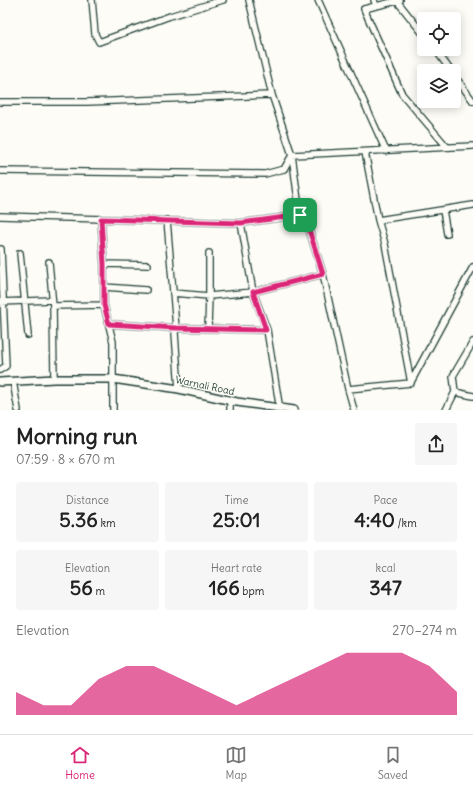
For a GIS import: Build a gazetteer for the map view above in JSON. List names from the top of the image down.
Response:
{
  "streets": {
    "main road": ["Warnali Road"]
  },
  "page": {
    "heading": ["Morning run", "07:59 · 8 × 670 m"],
    "stats": [
      ["Distance", "5.36 km"],
      ["Time", "25:01"],
      ["Pace", "4:40 /km"],
      ["Elevation", "56 m"],
      ["Heart rate", "166 bpm"],
      ["kcal", "347"]
    ],
    "chart": ["Elevation", "270–274 m"],
    "tabs": ["Home", "Map", "Saved"]
  }
}
